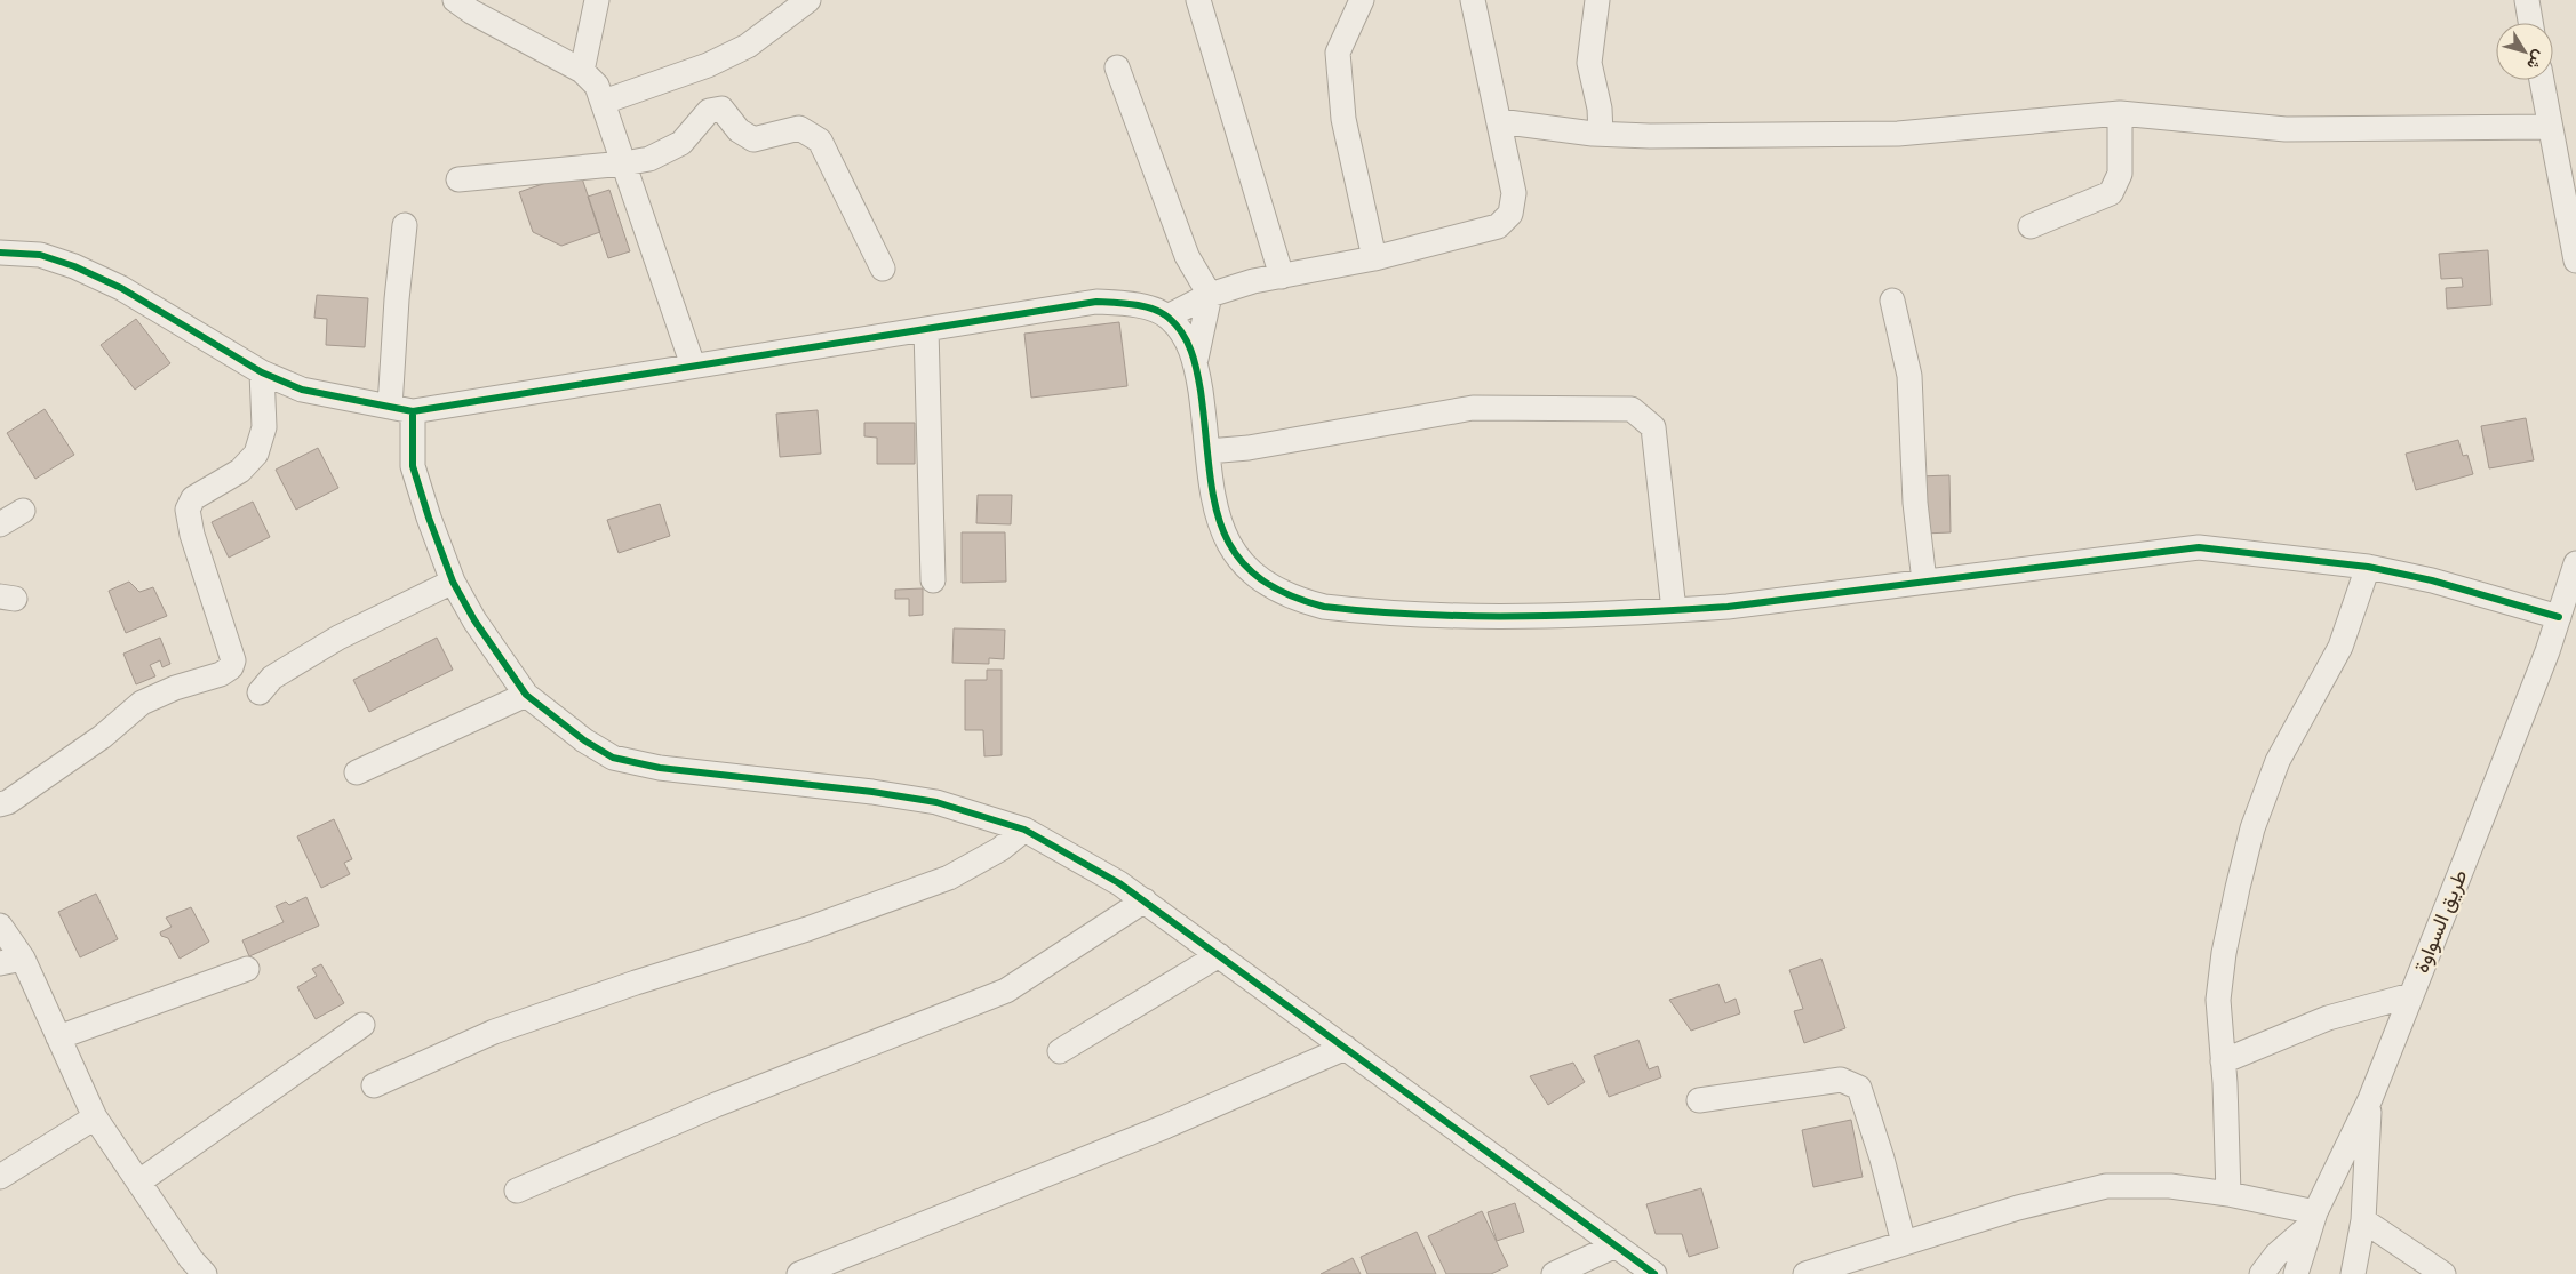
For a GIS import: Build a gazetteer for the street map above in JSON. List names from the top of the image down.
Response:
{
  "streets": {
    "street": ["طريق السواوة"]
  },
  "north": "bottom right"
}
